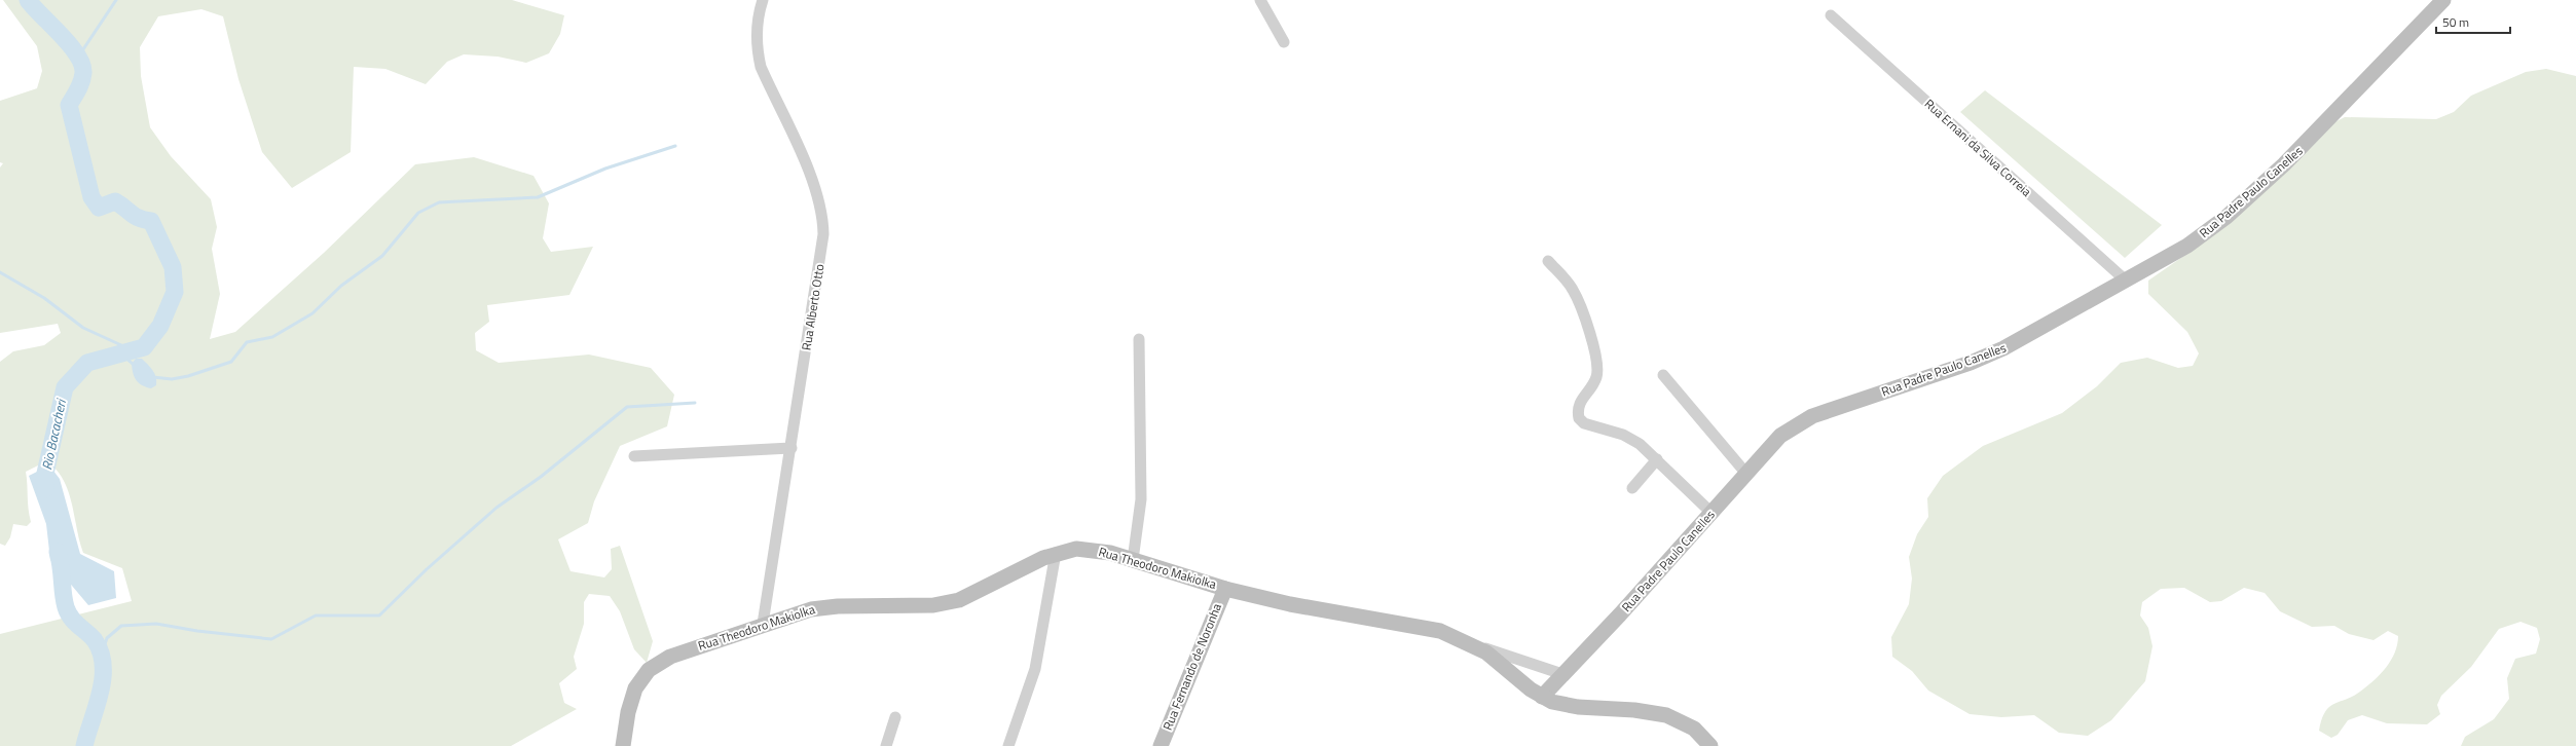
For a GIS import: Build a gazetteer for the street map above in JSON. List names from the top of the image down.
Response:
{
  "streets": {
    "main road": ["Rua Padre Paulo Canelles", "Rua Theodoro Makiolka", "Rua Fernando de Noronha"],
    "street": ["Rua Ernani da Silva Correia", "Rua Alberto Otto"]
  },
  "crossings": [
    ["Rua Ernani da Silva Correia", "Rua Padre Paulo Canelles"],
    ["Rua Padre Paulo Canelles", "Rua Theodoro Makiolka"],
    ["Rua Alberto Otto", "Rua Theodoro Makiolka"],
    ["Rua Theodoro Makiolka", "Rua Fernando de Noronha"]
  ],
  "water": ["Rio Bacacheri"],
  "scale_bar": "50 m"
}
